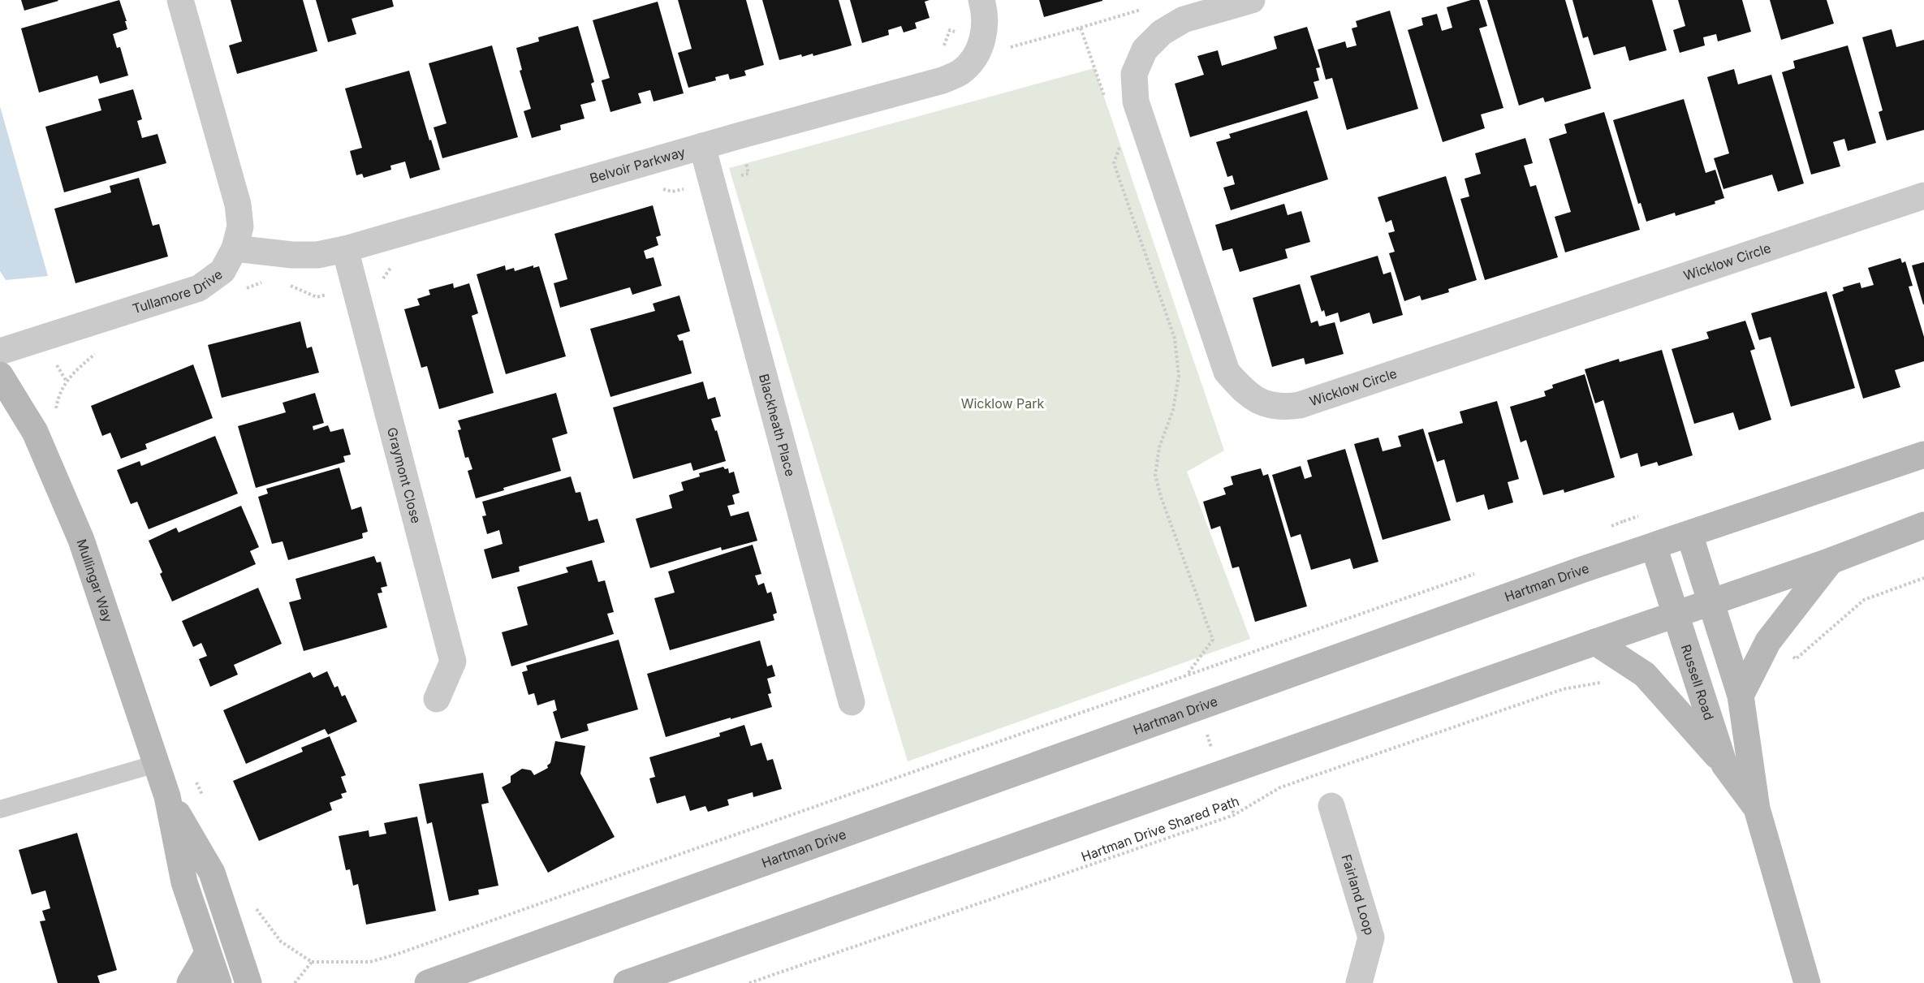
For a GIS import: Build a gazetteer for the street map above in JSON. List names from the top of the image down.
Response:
{
  "streets": {
    "main road": ["Mullingar Way", "Hartman Drive", "Russell Road"],
    "street": [
      "Belvoir Parkway",
      "Wicklow Circle",
      "Tullamore Drive",
      "Blackheath Place",
      "Graymont Close",
      "Fairland Loop"
    ],
    "path": ["Hartman Drive Shared Path"]
  },
  "crossings": [
    ["Belvoir Parkway", "Tullamore Drive"],
    ["Belvoir Parkway", "Blackheath Place"],
    ["Belvoir Parkway", "Graymont Close"],
    ["Hartman Drive", "Russell Road"]
  ],
  "parks": ["Wicklow Park"]
}
